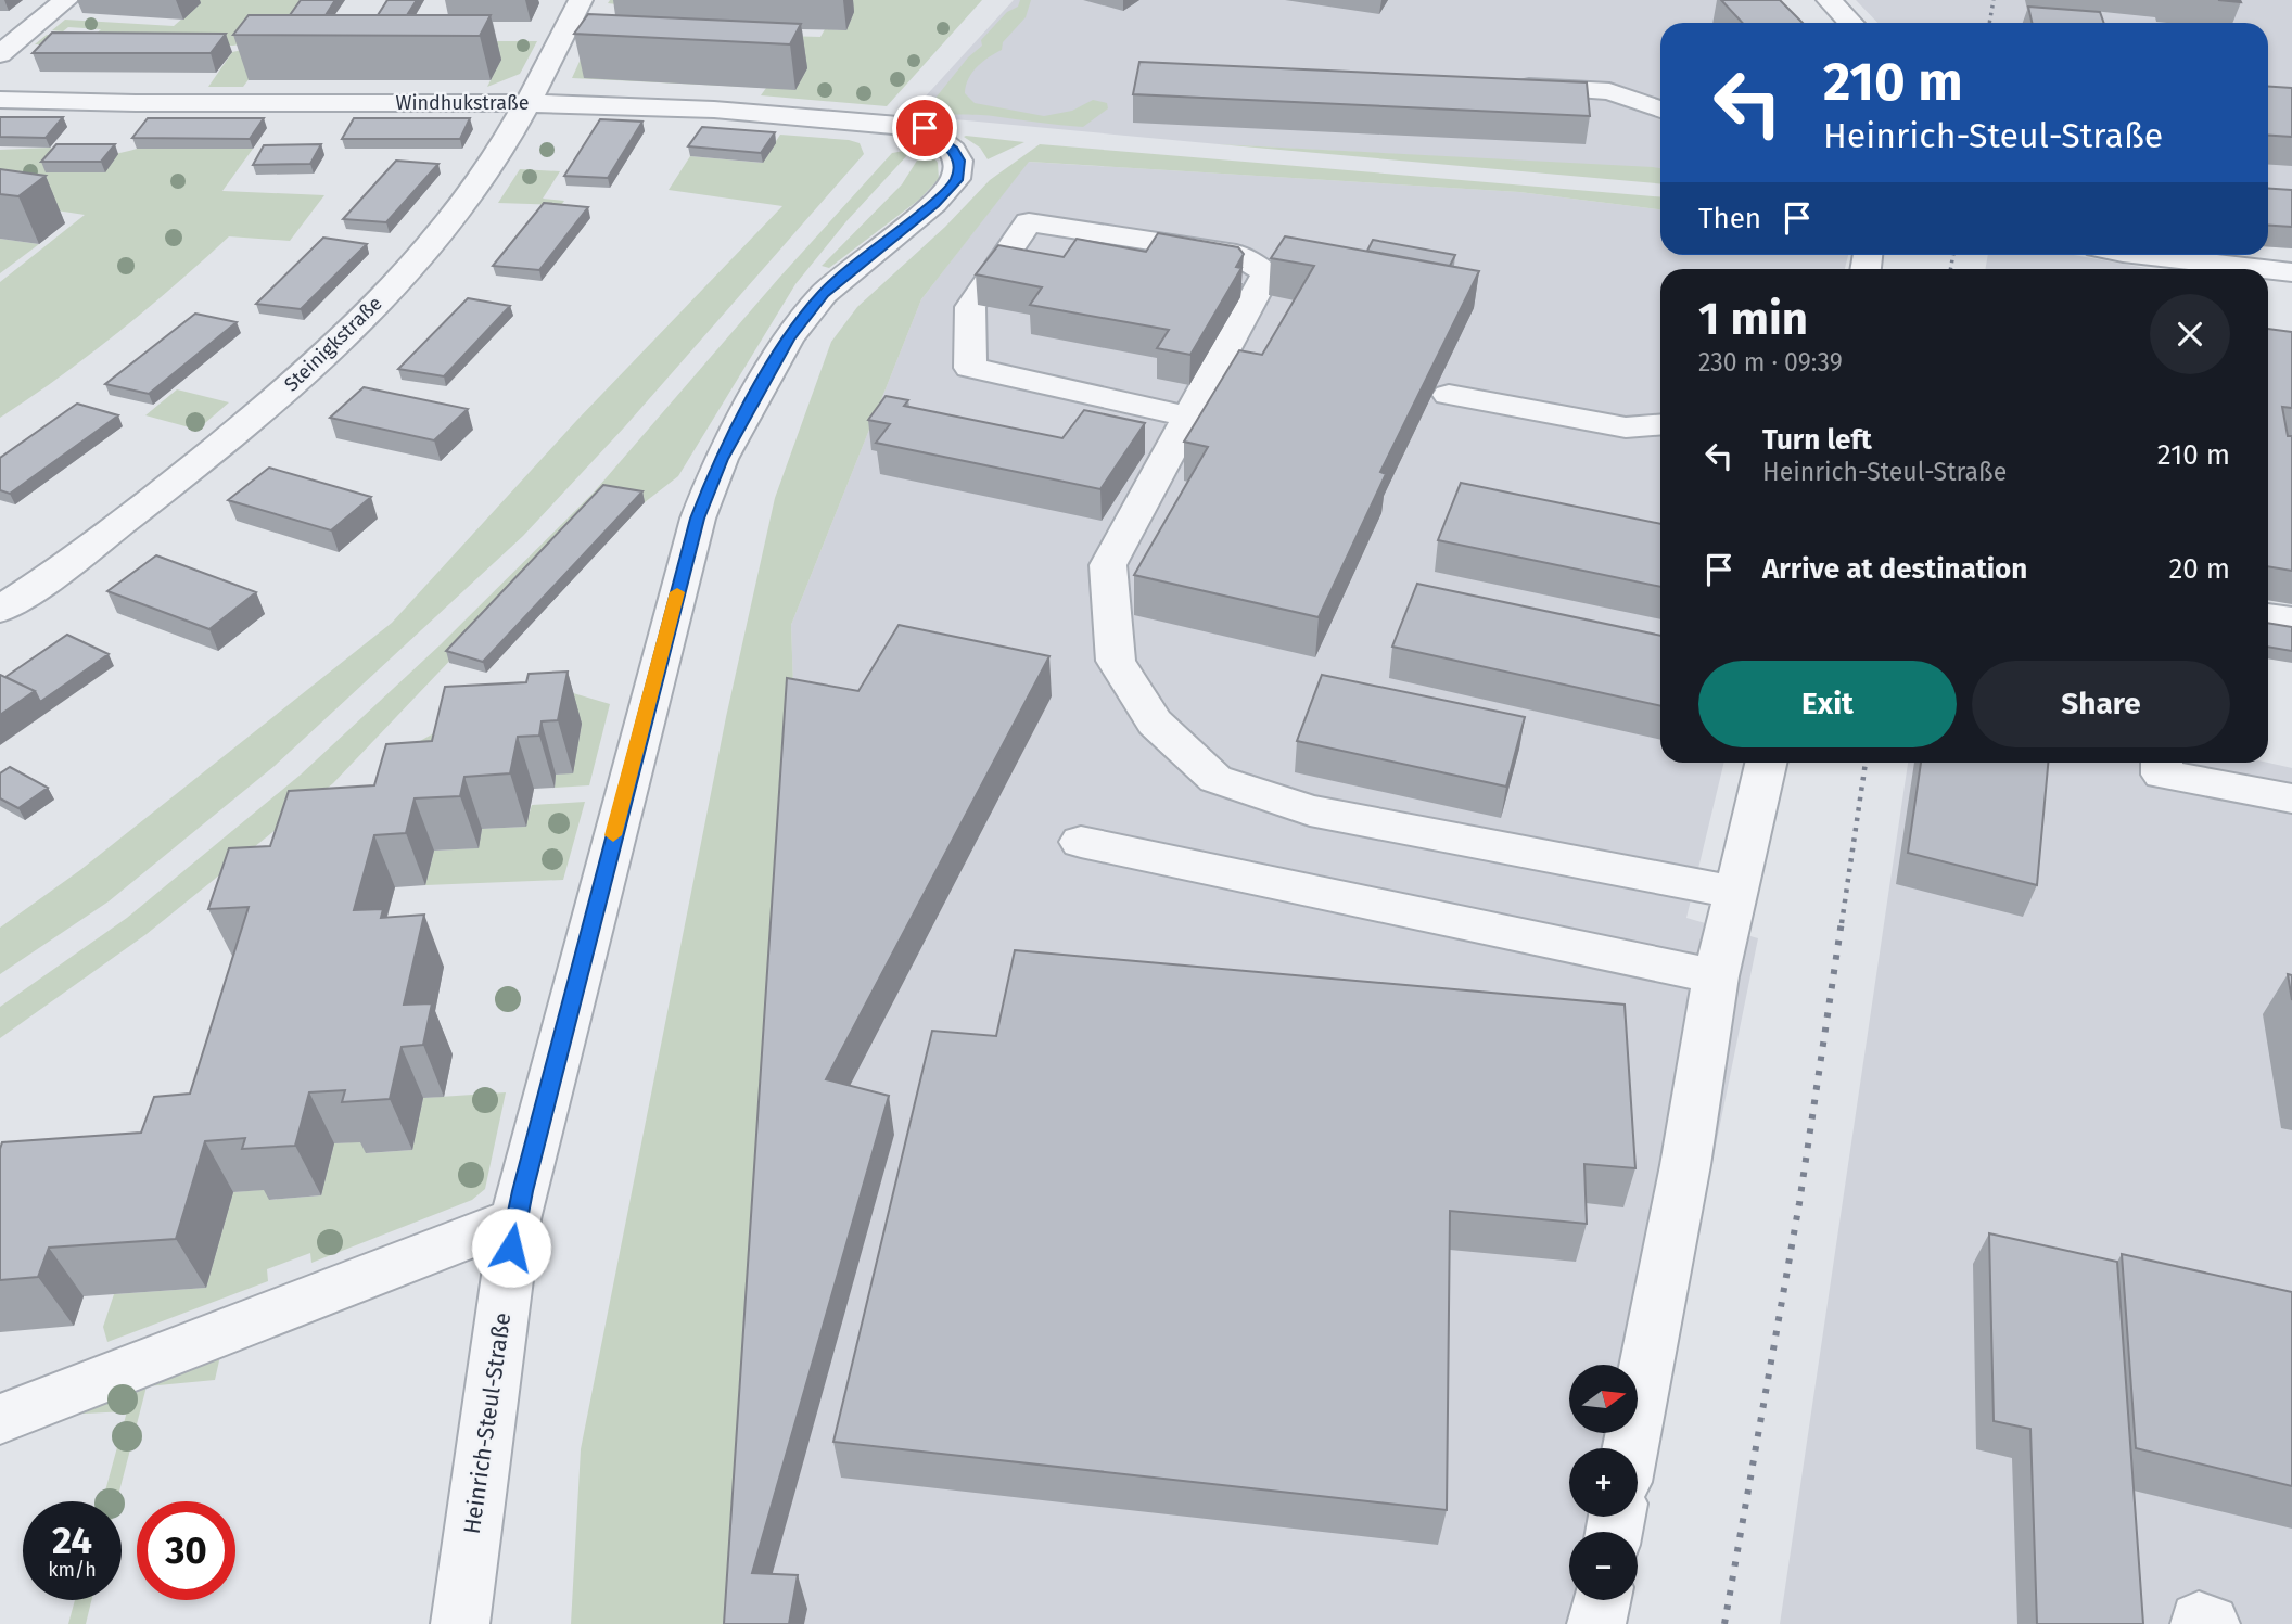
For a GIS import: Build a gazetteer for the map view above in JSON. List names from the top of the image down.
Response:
{
  "streets": {
    "street": ["Windhukstraße", "Steinigkstraße", "Heinrich-Steul-Straße"]
  },
  "crossings": [
    ["Windhukstraße", "Steinigkstraße"],
    ["Windhukstraße", "Heinrich-Steul-Straße"]
  ],
  "north": "right",
  "page": {
    "turn": ["210 m", "Heinrich-Steul-Straße"],
    "then": "Then",
    "heading": ["1 min", "230 m · 09:39"],
    "list": [
      {
        "name": "Turn left",
        "note": "Heinrich-Steul-Straße",
        "value": "210 m"
      },
      {
        "name": "Arrive at destination",
        "value": "20 m"
      }
    ],
    "buttons": ["Exit", "Share"],
    "map_buttons": ["+", "−"],
    "speed": "24 km/h",
    "limit": "30"
  }
}
